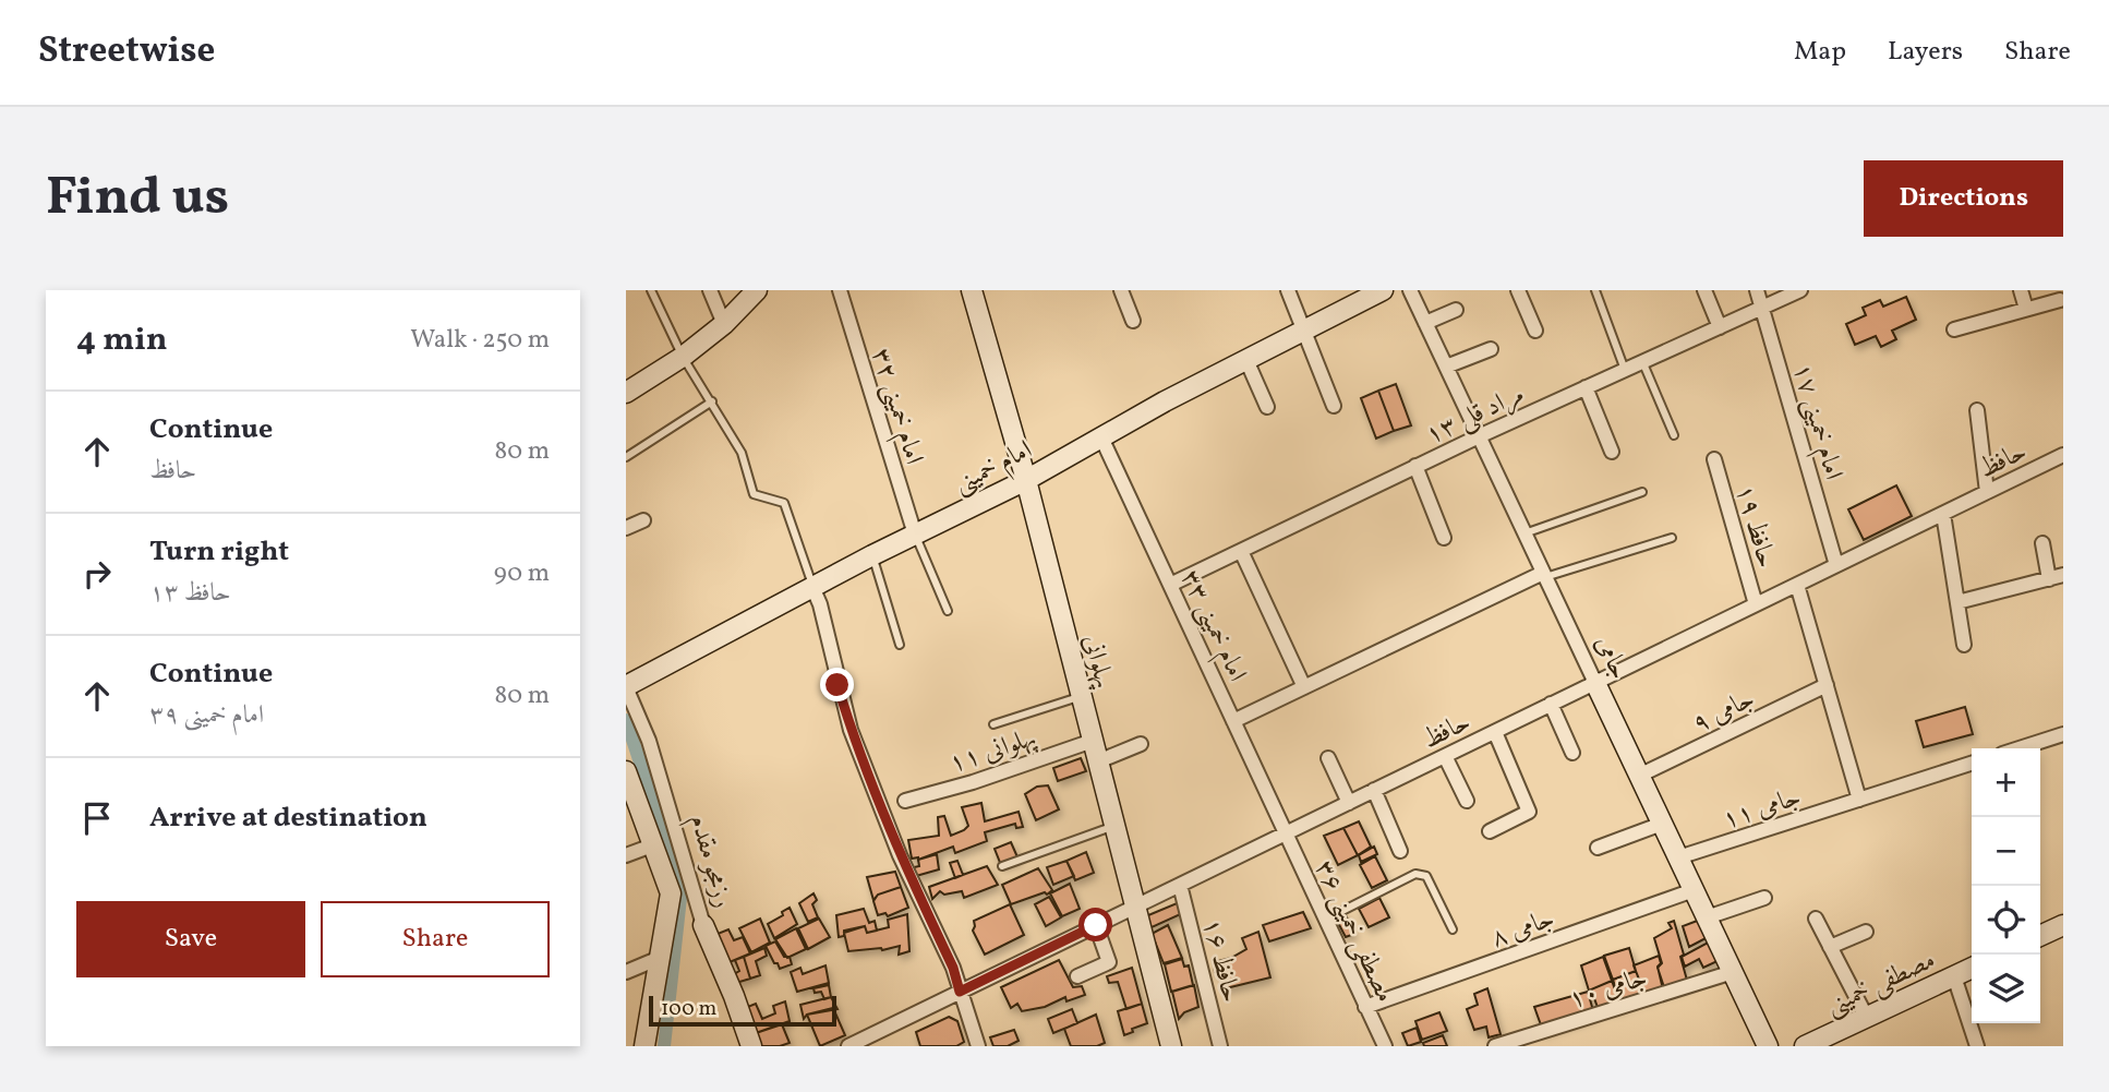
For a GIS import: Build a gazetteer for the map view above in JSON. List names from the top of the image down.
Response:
{
  "streets": {
    "street": [
      "امام خمینی ۳۲",
      "مراد قلی ۱۳",
      "امام خمینی ۱۷",
      "حافظ",
      "امام خمینی",
      "حافظ ۱۹",
      "امام خمینی ۳۳",
      "جامی",
      "پهلوانی",
      "جامی ۹",
      "پهلوانی ۱۱",
      "جامی ۱۱",
      "رزمجو مقدم",
      "جامی ۸",
      "مصطفی خمینی ۳۶",
      "حافظ ۱۶",
      "مصطفی خمینی",
      "جامی ۱۰"
    ]
  },
  "crossings": [
    ["امام خمینی ۳۲", "امام خمینی"],
    ["مراد قلی ۱۳", "امام خمینی ۱۷"],
    ["مراد قلی ۱۳", "امام خمینی ۳۳"],
    ["مراد قلی ۱۳", "جامی"],
    ["امام خمینی ۱۷", "حافظ"],
    ["حافظ", "حافظ ۱۹"],
    ["حافظ", "امام خمینی ۳۳"],
    ["حافظ", "جامی"],
    ["حافظ", "پهلوانی"],
    ["حافظ", "مصطفی خمینی ۳۶"],
    ["حافظ", "حافظ ۱۶"],
    ["امام خمینی", "امام خمینی ۳۳"],
    ["امام خمینی", "پهلوانی"],
    ["امام خمینی", "رزمجو مقدم"],
    ["امام خمینی ۳۳", "مصطفی خمینی ۳۶"],
    ["جامی", "جامی ۹"],
    ["جامی", "جامی ۱۱"],
    ["جامی", "جامی ۸"],
    ["جامی", "جامی ۱۰"],
    ["پهلوانی", "پهلوانی ۱۱"],
    ["جامی ۸", "مصطفی خمینی ۳۶"]
  ],
  "scale_bar": "100 m",
  "page": {
    "header": "Streetwise",
    "nav": ["Map", "Layers", "Share"],
    "buttons": [
      "Directions",
      ["Save", "Share"]
    ],
    "title": "Find us",
    "heading": ["4 min", "Walk · 250 m"],
    "list": [
      ["Continue", "حافظ", "80 m"],
      ["Turn right", "حافظ ۱۳", "90 m"],
      ["Continue", "امام خمینی ۳۹", "80 m"],
      "Arrive at destination"
    ],
    "map_buttons": ["+", "−"],
    "scale": "100 m"
  }
}
